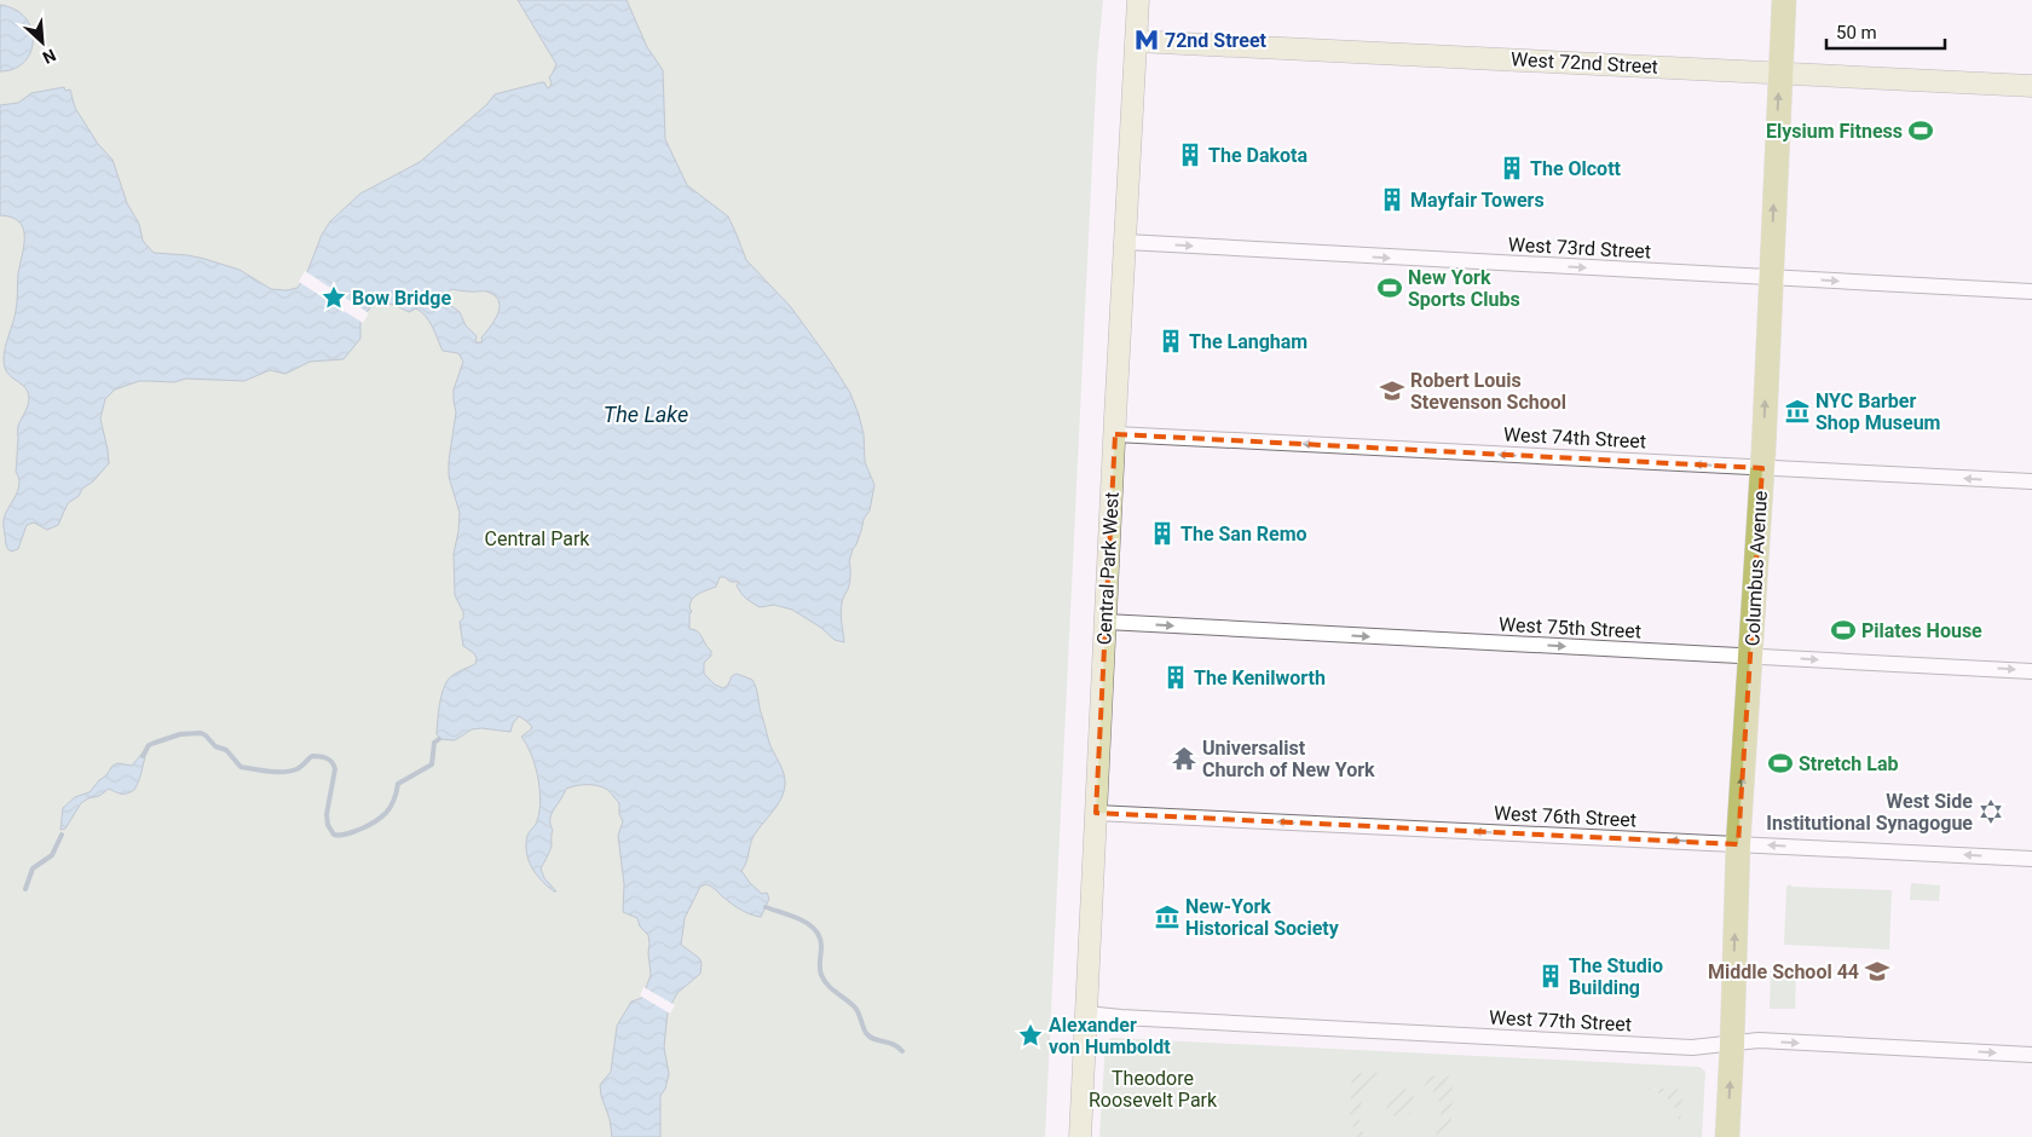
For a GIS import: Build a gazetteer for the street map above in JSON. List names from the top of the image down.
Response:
{
  "streets": {
    "main road": ["West 72nd Street", "Central Park West", "Columbus Avenue"],
    "street": [
      "West 73rd Street",
      "West 74th Street",
      "West 75th Street",
      "West 76th Street",
      "West 77th Street"
    ]
  },
  "crossings": [
    ["West 72nd Street", "Central Park West"],
    ["West 72nd Street", "Columbus Avenue"],
    ["West 73rd Street", "Central Park West"],
    ["West 73rd Street", "Columbus Avenue"],
    ["West 74th Street", "Central Park West"],
    ["West 74th Street", "Columbus Avenue"],
    ["Central Park West", "West 75th Street"],
    ["Central Park West", "West 76th Street"],
    ["Central Park West", "West 77th Street"],
    ["Columbus Avenue", "West 75th Street"],
    ["Columbus Avenue", "West 76th Street"],
    ["Columbus Avenue", "West 77th Street"]
  ],
  "one_way": [
    "West 73rd Street",
    "West 74th Street",
    "Columbus Avenue",
    "West 75th Street",
    "West 76th Street"
  ],
  "water": ["The Lake"],
  "parks": ["Central Park", "Theodore Roosevelt Park"],
  "places": {
    "metro station": ["72nd Street"],
    "sports": [
      "Elysium Fitness",
      "New York Sports Clubs",
      "Pilates House",
      "Stretch Lab"
    ],
    "building": [
      "The Dakota",
      "The Olcott",
      "Mayfair Towers",
      "The Langham",
      "The San Remo",
      "The Kenilworth",
      "The Studio Building"
    ],
    "place": ["Bow Bridge", "Alexander von Humboldt"],
    "school or university": ["Robert Louis Stevenson School", "Middle School 44"],
    "museum": ["NYC Barber Shop Museum", "New-York Historical Society"],
    "temple": ["Universalist Church of New York"],
    "synagogue": ["West Side Institutional Synagogue"]
  },
  "scale_bar": "50 m",
  "north": "bottom right"
}
